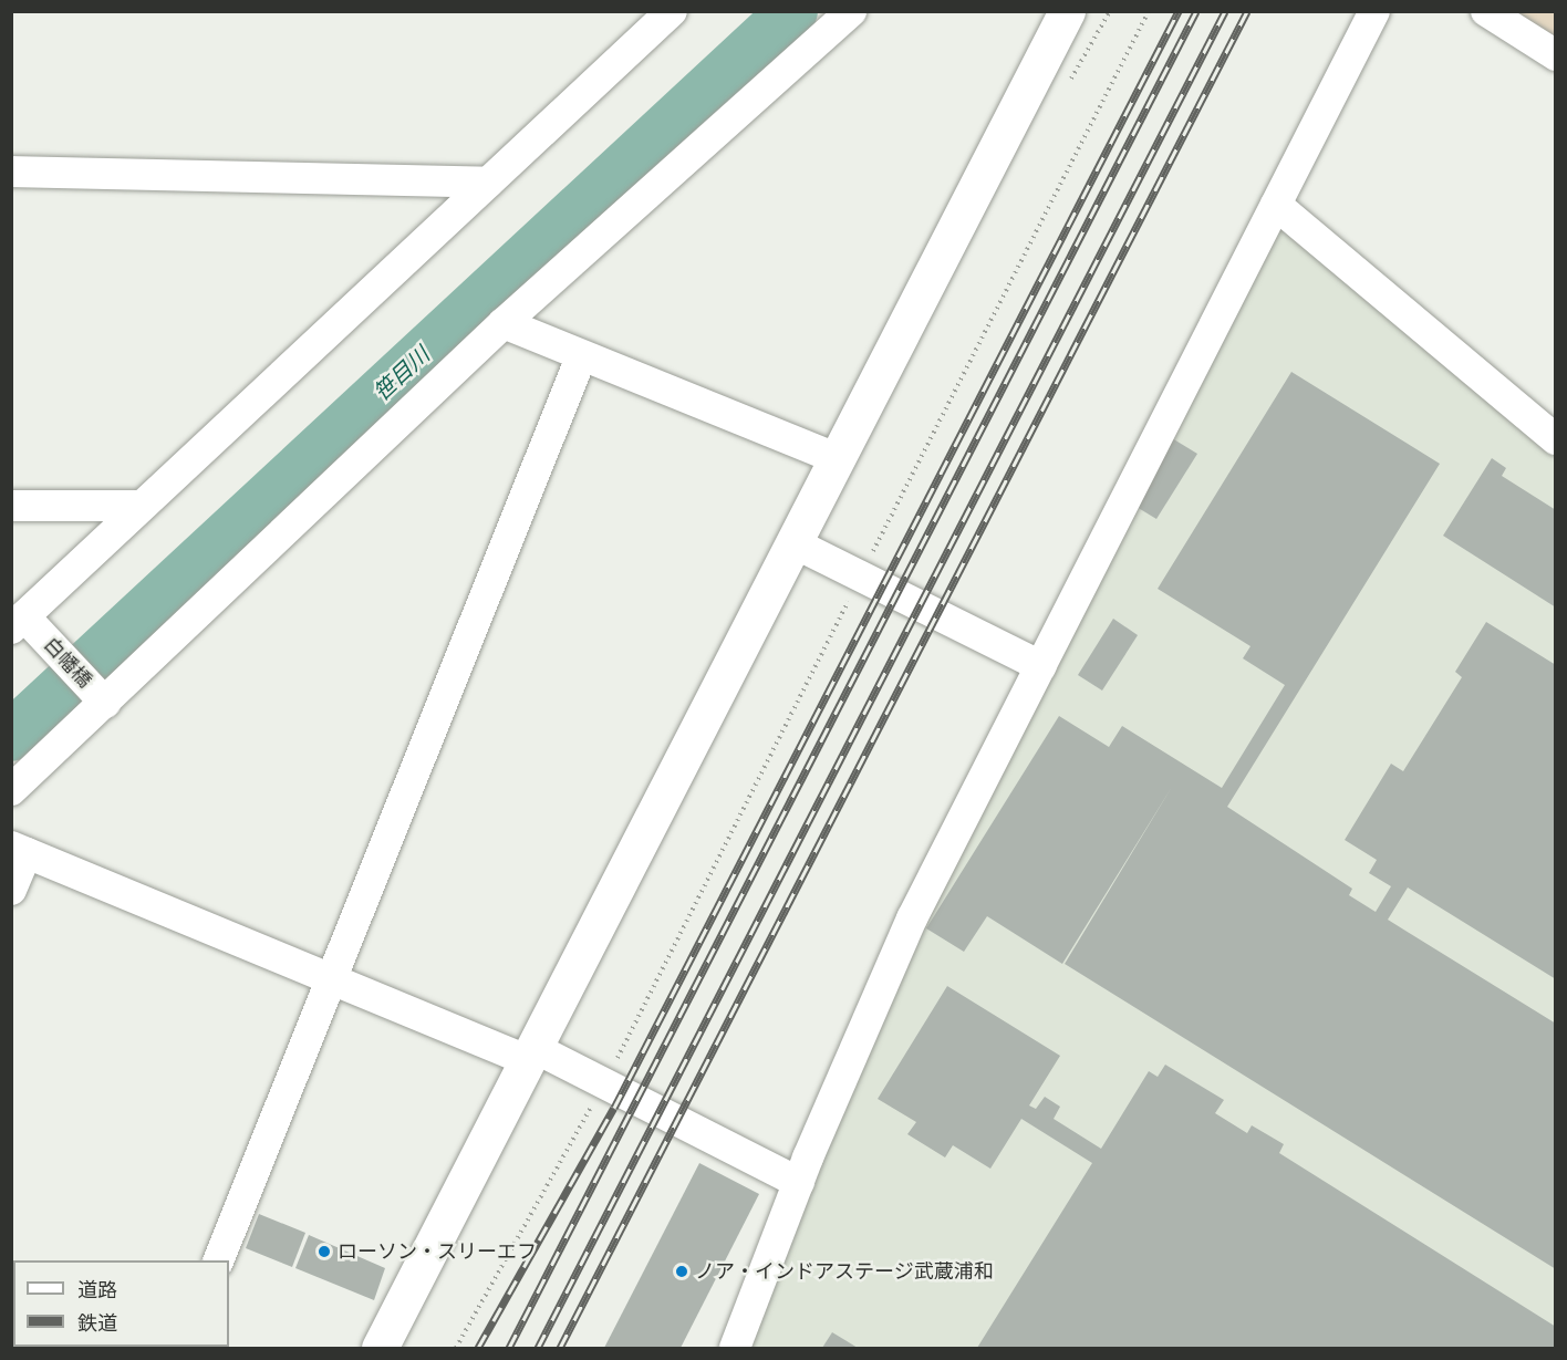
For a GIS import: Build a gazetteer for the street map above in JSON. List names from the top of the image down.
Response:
{
  "streets": {
    "street": ["白幡橋"]
  },
  "water": ["笹目川"],
  "places": ["ローソン・スリーエフ", "ノア・インドアステージ武蔵浦和"],
  "legend": ["道路", "鉄道"]
}
